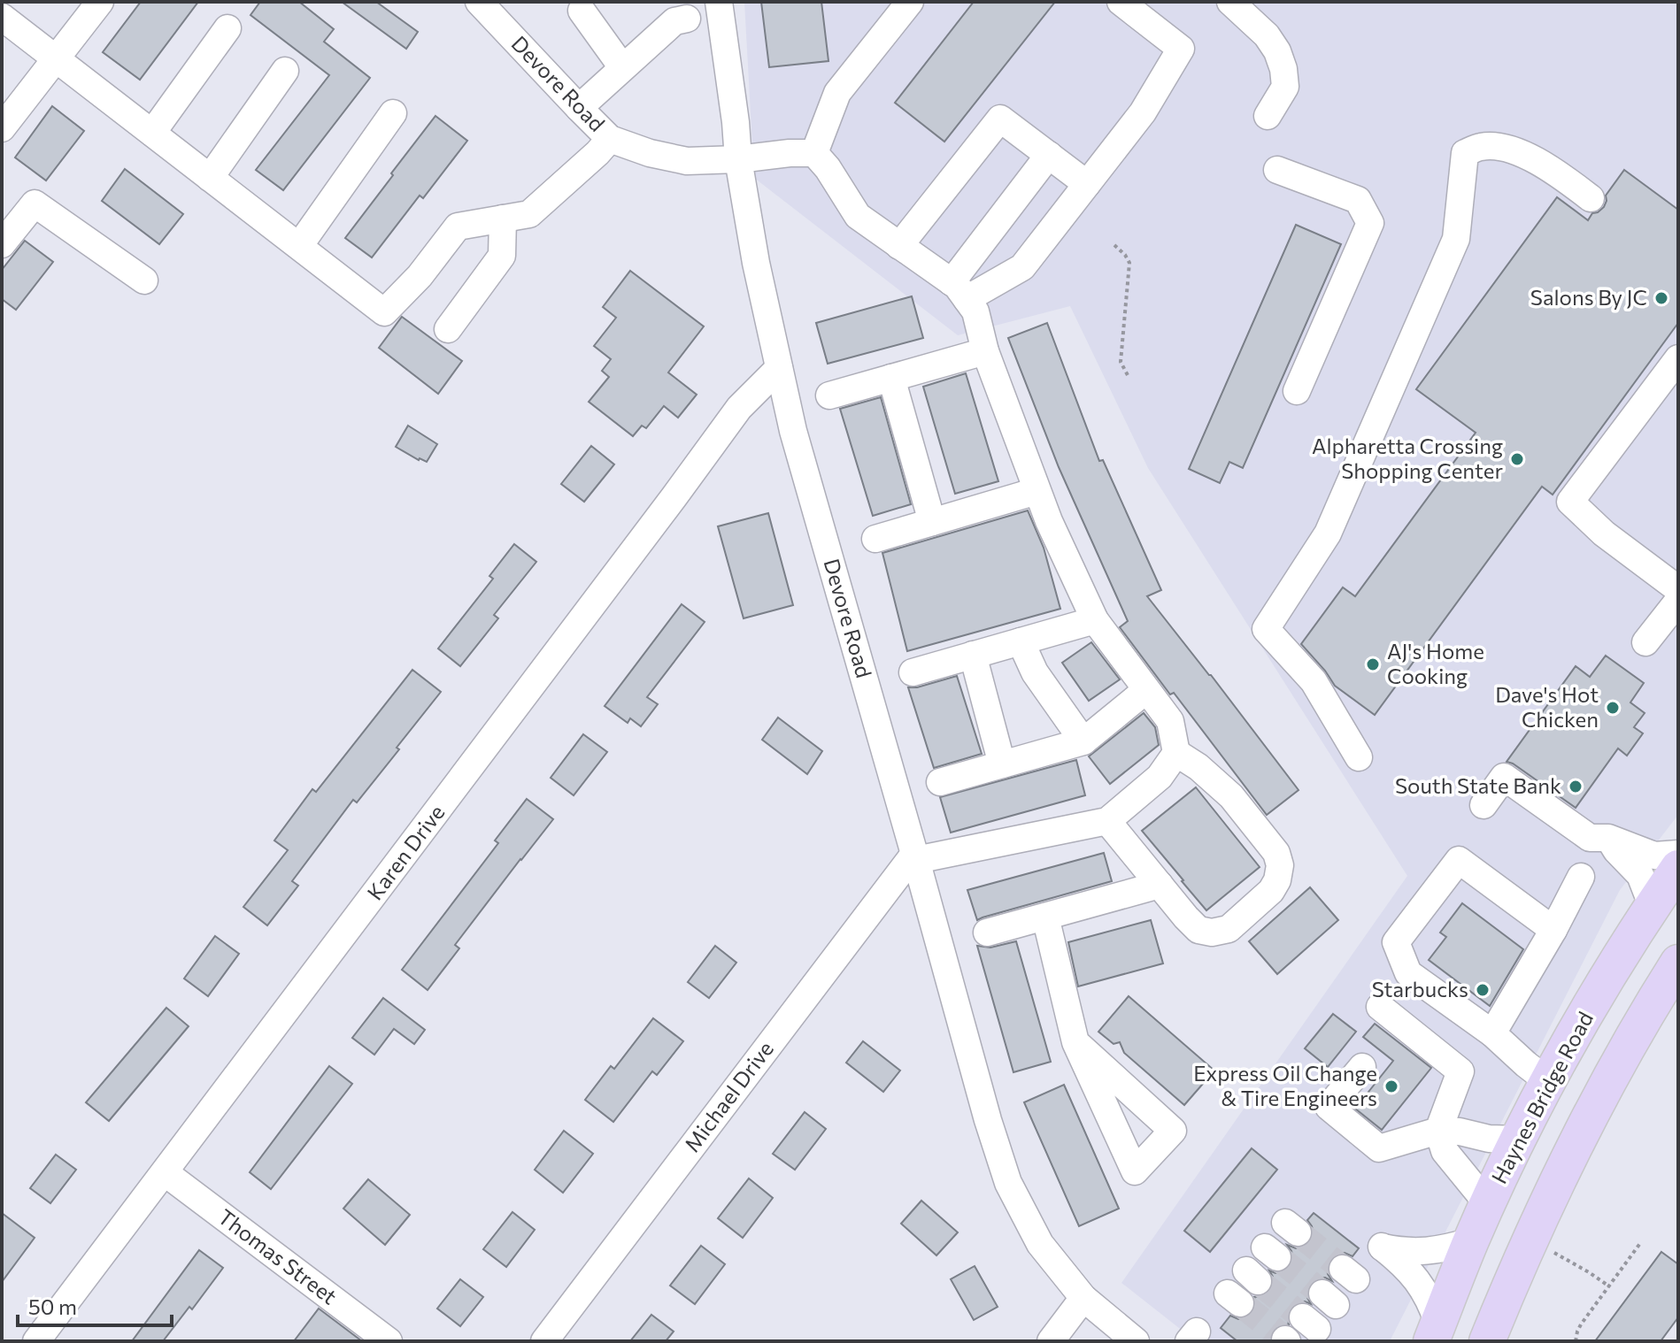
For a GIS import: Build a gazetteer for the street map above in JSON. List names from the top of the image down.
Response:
{
  "streets": {
    "main road": ["Haynes Bridge Road"],
    "street": [
      "Devore Road",
      "Karen Drive",
      "Michael Drive",
      "Thomas Street"
    ]
  },
  "crossings": [
    ["Devore Road", "Karen Drive"],
    ["Devore Road", "Michael Drive"],
    ["Karen Drive", "Thomas Street"]
  ],
  "places": [
    "Salons By JC",
    "Alpharetta Crossing Shopping Center",
    "AJ's Home Cooking",
    "Dave's Hot Chicken",
    "South State Bank",
    "Starbucks",
    "Express Oil Change & Tire Engineers"
  ],
  "scale_bar": "50 m"
}
